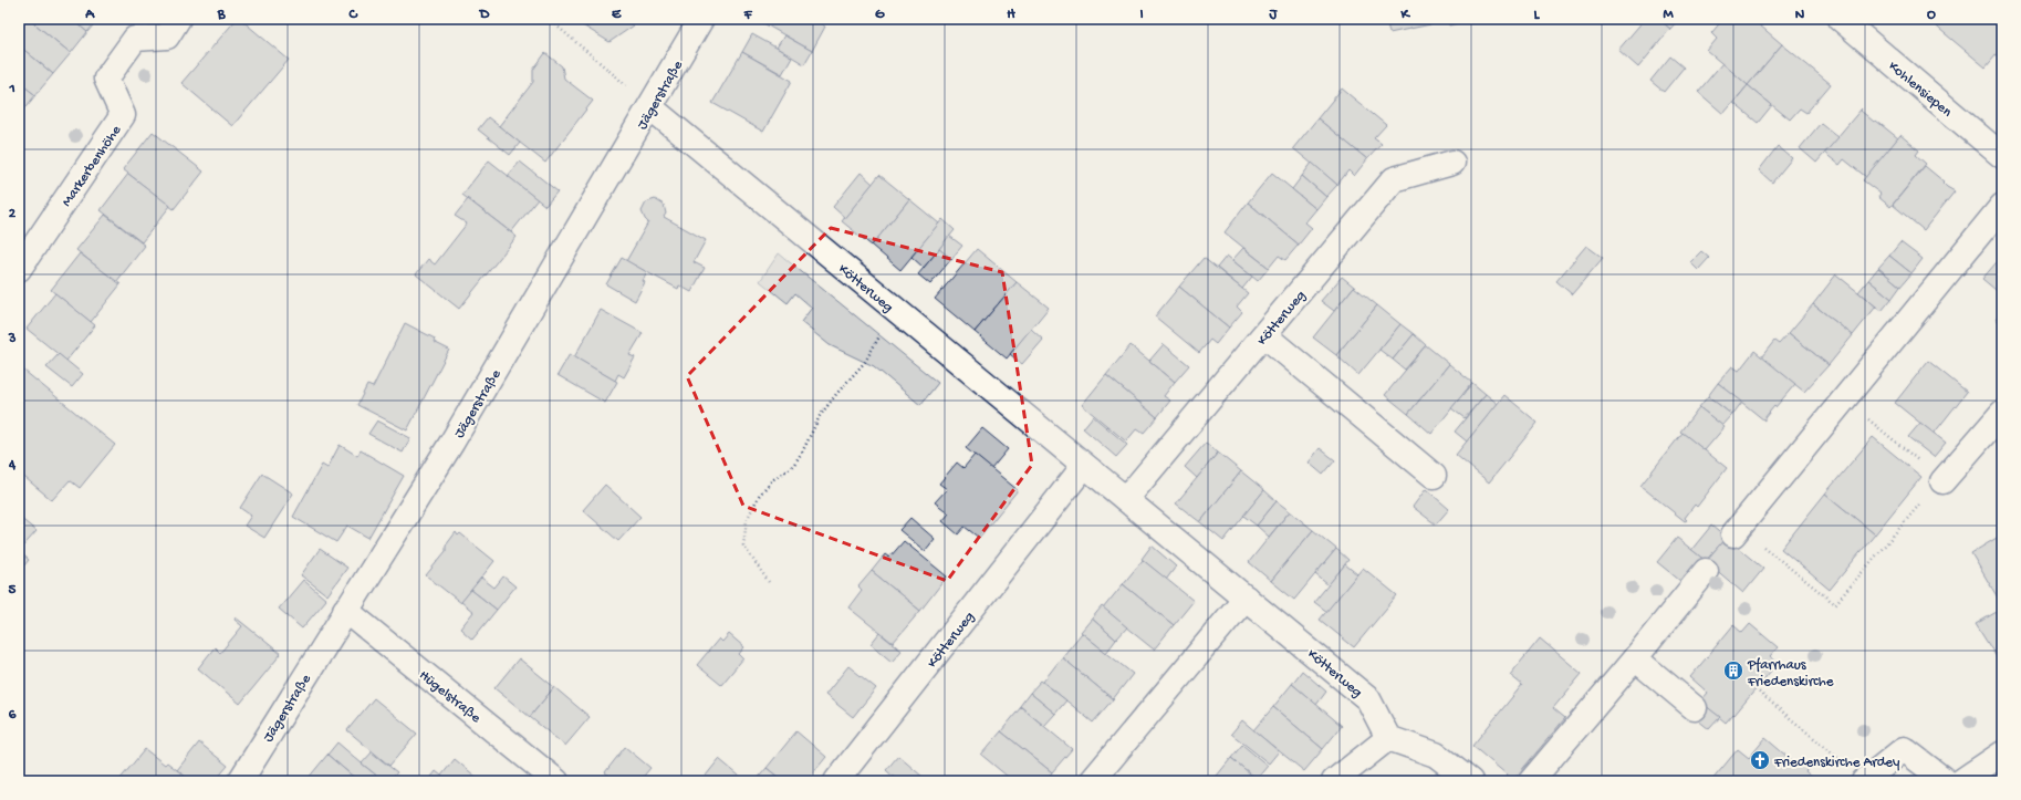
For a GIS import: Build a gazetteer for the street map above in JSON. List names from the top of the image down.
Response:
{
  "streets": {
    "street": [
      "Kohlensiepen",
      "Jägerstraße",
      "Markerbenhöhe",
      "Kötterweg",
      "Hügelstraße"
    ]
  },
  "crossings": [
    ["Jägerstraße", "Kötterweg"],
    ["Jägerstraße", "Hügelstraße"]
  ],
  "places": {
    "building": ["Pfarrhaus Friedenskirche"],
    "church": ["Friedenskirche Ardey"]
  },
  "grid": {
    "columns": [
      "A",
      "B",
      "C",
      "D",
      "E",
      "F",
      "G",
      "H",
      "I",
      "J",
      "K",
      "L",
      "M",
      "N",
      "O"
    ],
    "rows": [
      "1",
      "2",
      "3",
      "4",
      "5",
      "6"
    ]
  }
}
